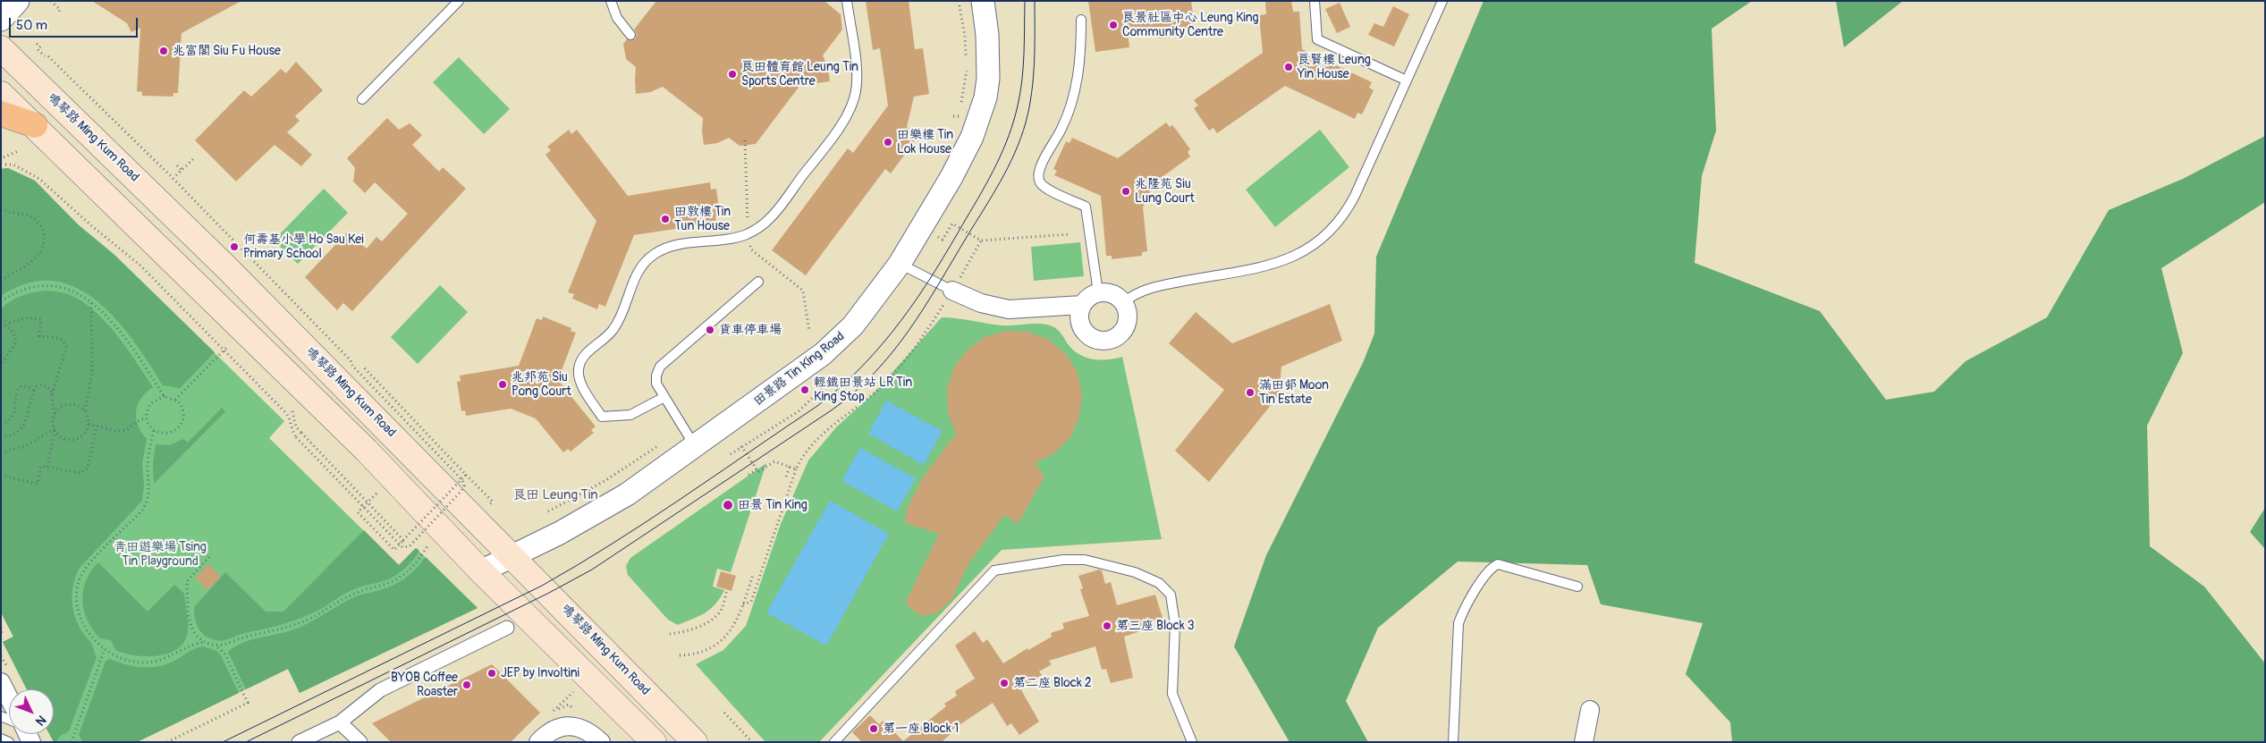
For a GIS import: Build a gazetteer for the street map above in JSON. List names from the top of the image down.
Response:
{
  "streets": {
    "main road": ["鳴琴路 Ming Kum Road"],
    "street": ["田景路 Tin King Road"]
  },
  "crossings": [
    ["鳴琴路 Ming Kum Road", "田景路 Tin King Road"]
  ],
  "districts": ["良田 Leung Tin"],
  "parks": ["青田遊樂場 Tsing Tin Playground"],
  "places": [
    "良景社區中心 Leung King Community Centre",
    "兆富閣 Siu Fu House",
    "良賢樓 Leung Yin House",
    "良田體育館 Leung Tin Sports Centre",
    "田樂樓 Tin Lok House",
    "兆隆苑 Siu Lung Court",
    "田敦樓 Tin Tun House",
    "何壽基小學 Ho Sau Kei Primary School",
    "貨車停車場",
    "兆邦苑 Siu Pong Court",
    "輕鐵田景站 LR Tin King Stop",
    "滿田邨 Moon Tin Estate",
    "田景 Tin King",
    "第三座 Block 3",
    "JEP by Involtini",
    "第二座 Block 2",
    "BYOB Coffee Roaster",
    "第一座 Block 1"
  ],
  "scale_bar": "50 m",
  "north": "bottom right"
}
